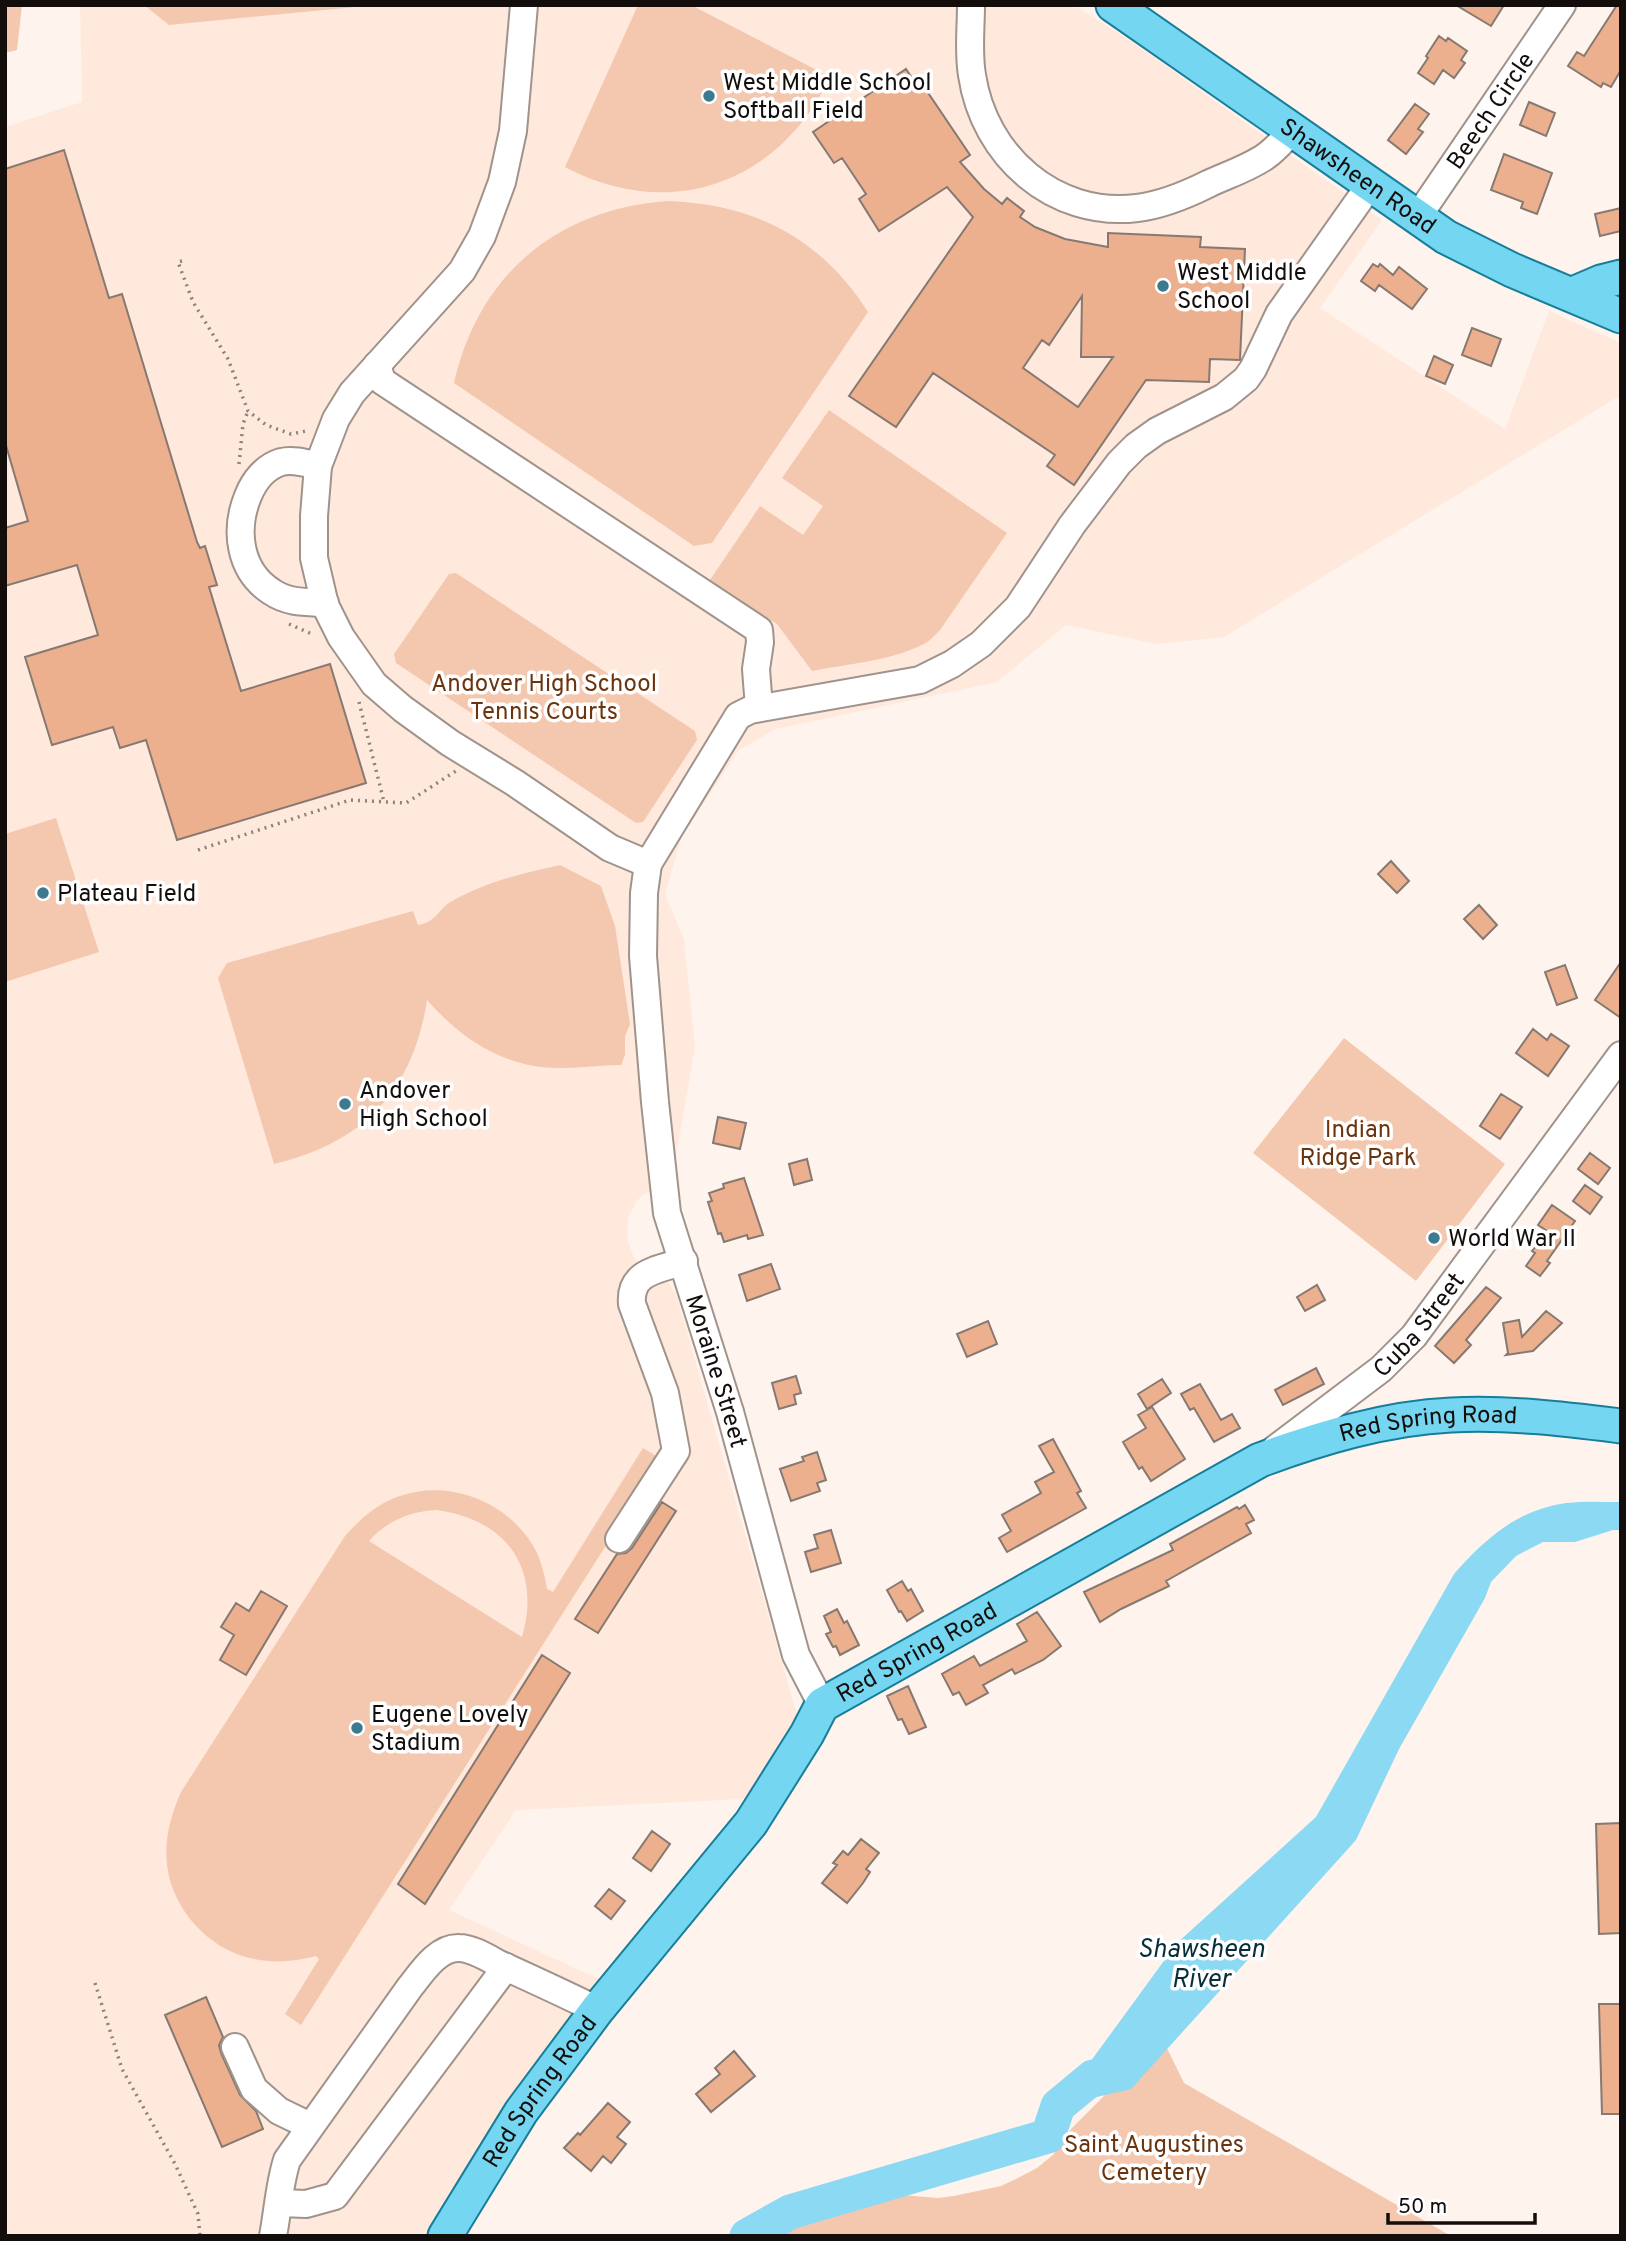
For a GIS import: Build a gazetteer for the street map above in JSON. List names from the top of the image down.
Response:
{
  "streets": {
    "main road": ["Shawsheen Road", "Red Spring Road"],
    "street": ["Beech Circle", "Cuba Street", "Moraine Street"]
  },
  "crossings": [
    ["Beech Circle", "Shawsheen Road"],
    ["Cuba Street", "Red Spring Road"],
    ["Moraine Street", "Red Spring Road"]
  ],
  "water": ["Shawsheen River"],
  "parks": ["Andover High School Tennis Courts", "Indian Ridge Park", "Saint Augustines Cemetery"],
  "places": [
    "West Middle School Softball Field",
    "West Middle School",
    "Plateau Field",
    "Andover High School",
    "World War II",
    "Eugene Lovely Stadium"
  ],
  "scale_bar": "50 m"
}
